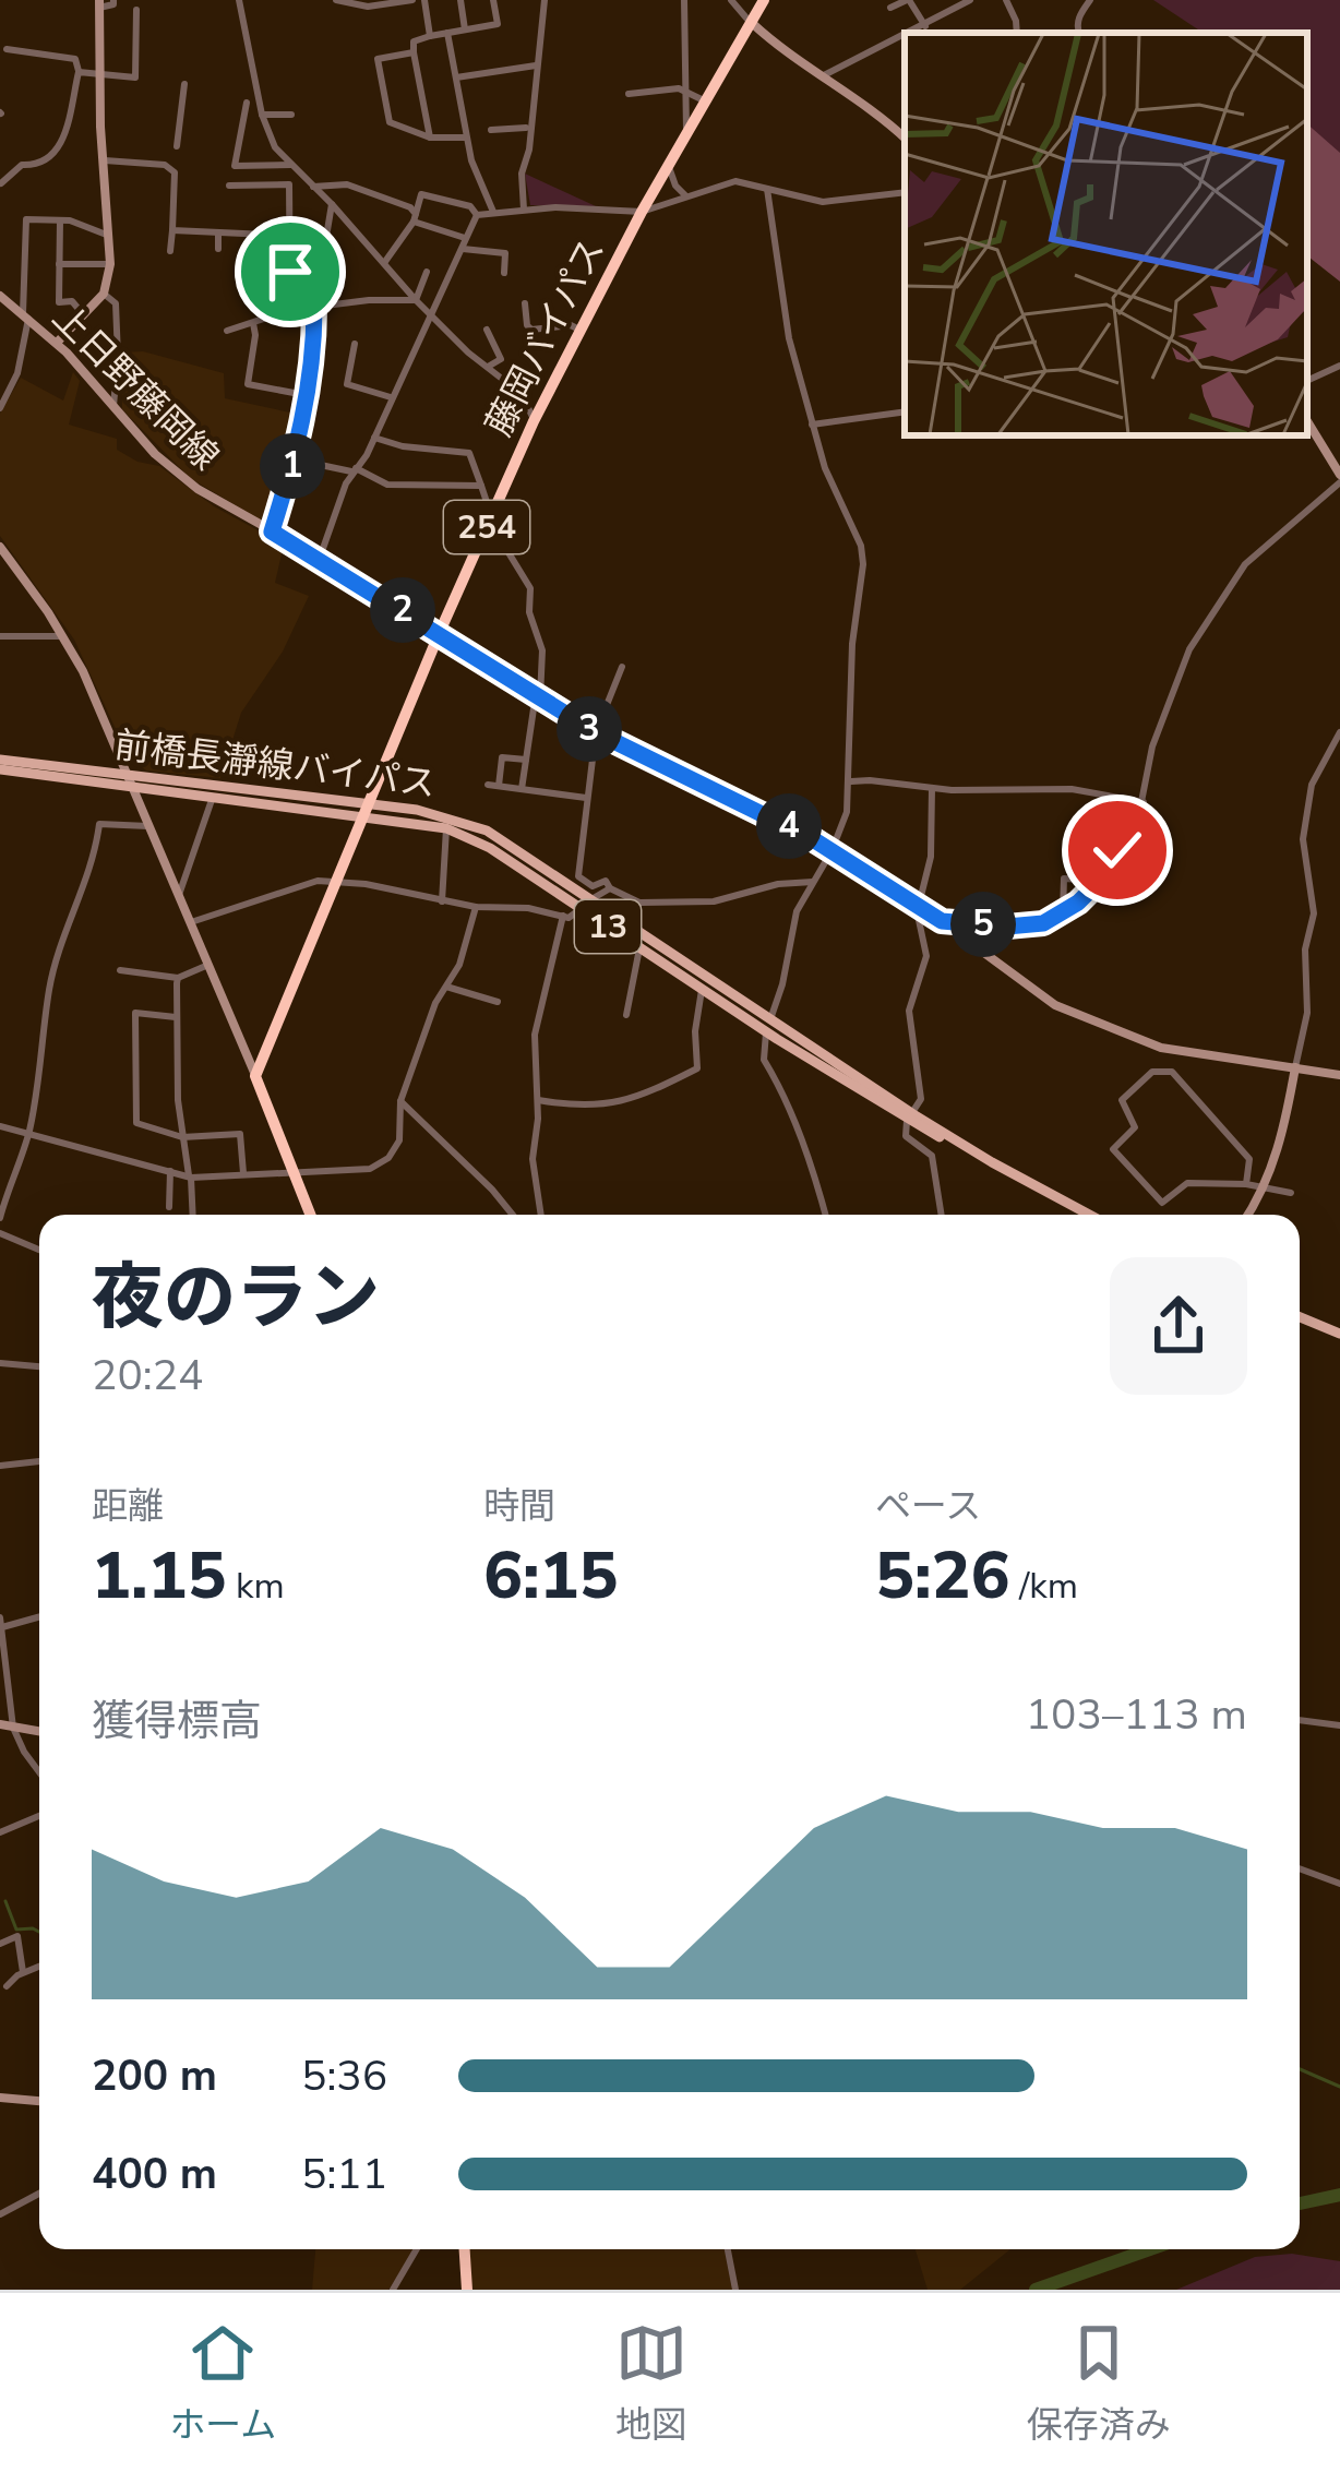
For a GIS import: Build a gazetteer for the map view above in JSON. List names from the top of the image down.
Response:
{
  "streets": {
    "highway": ["藤岡バイパス", "254"],
    "main road": ["前橋長瀞線バイパス", "13"],
    "street": ["上日野藤岡線"]
  },
  "crossings": [
    ["藤岡バイパス", "上日野藤岡線"],
    ["藤岡バイパス", "前橋長瀞線バイパス"]
  ],
  "page": {
    "pins": [
      "1",
      "2",
      "3",
      "4",
      "5"
    ],
    "heading": ["夜のラン", "20:24"],
    "stats": [
      ["距離", "1.15 km"],
      ["時間", "6:15"],
      ["ペース", "5:26 /km"]
    ],
    "chart": ["獲得標高", "103–113 m"],
    "list": [
      {
        "name": "200 m",
        "note": "5:36"
      },
      {
        "name": "400 m",
        "note": "5:11"
      }
    ],
    "tabs": ["ホーム", "地図", "保存済み"]
  }
}
